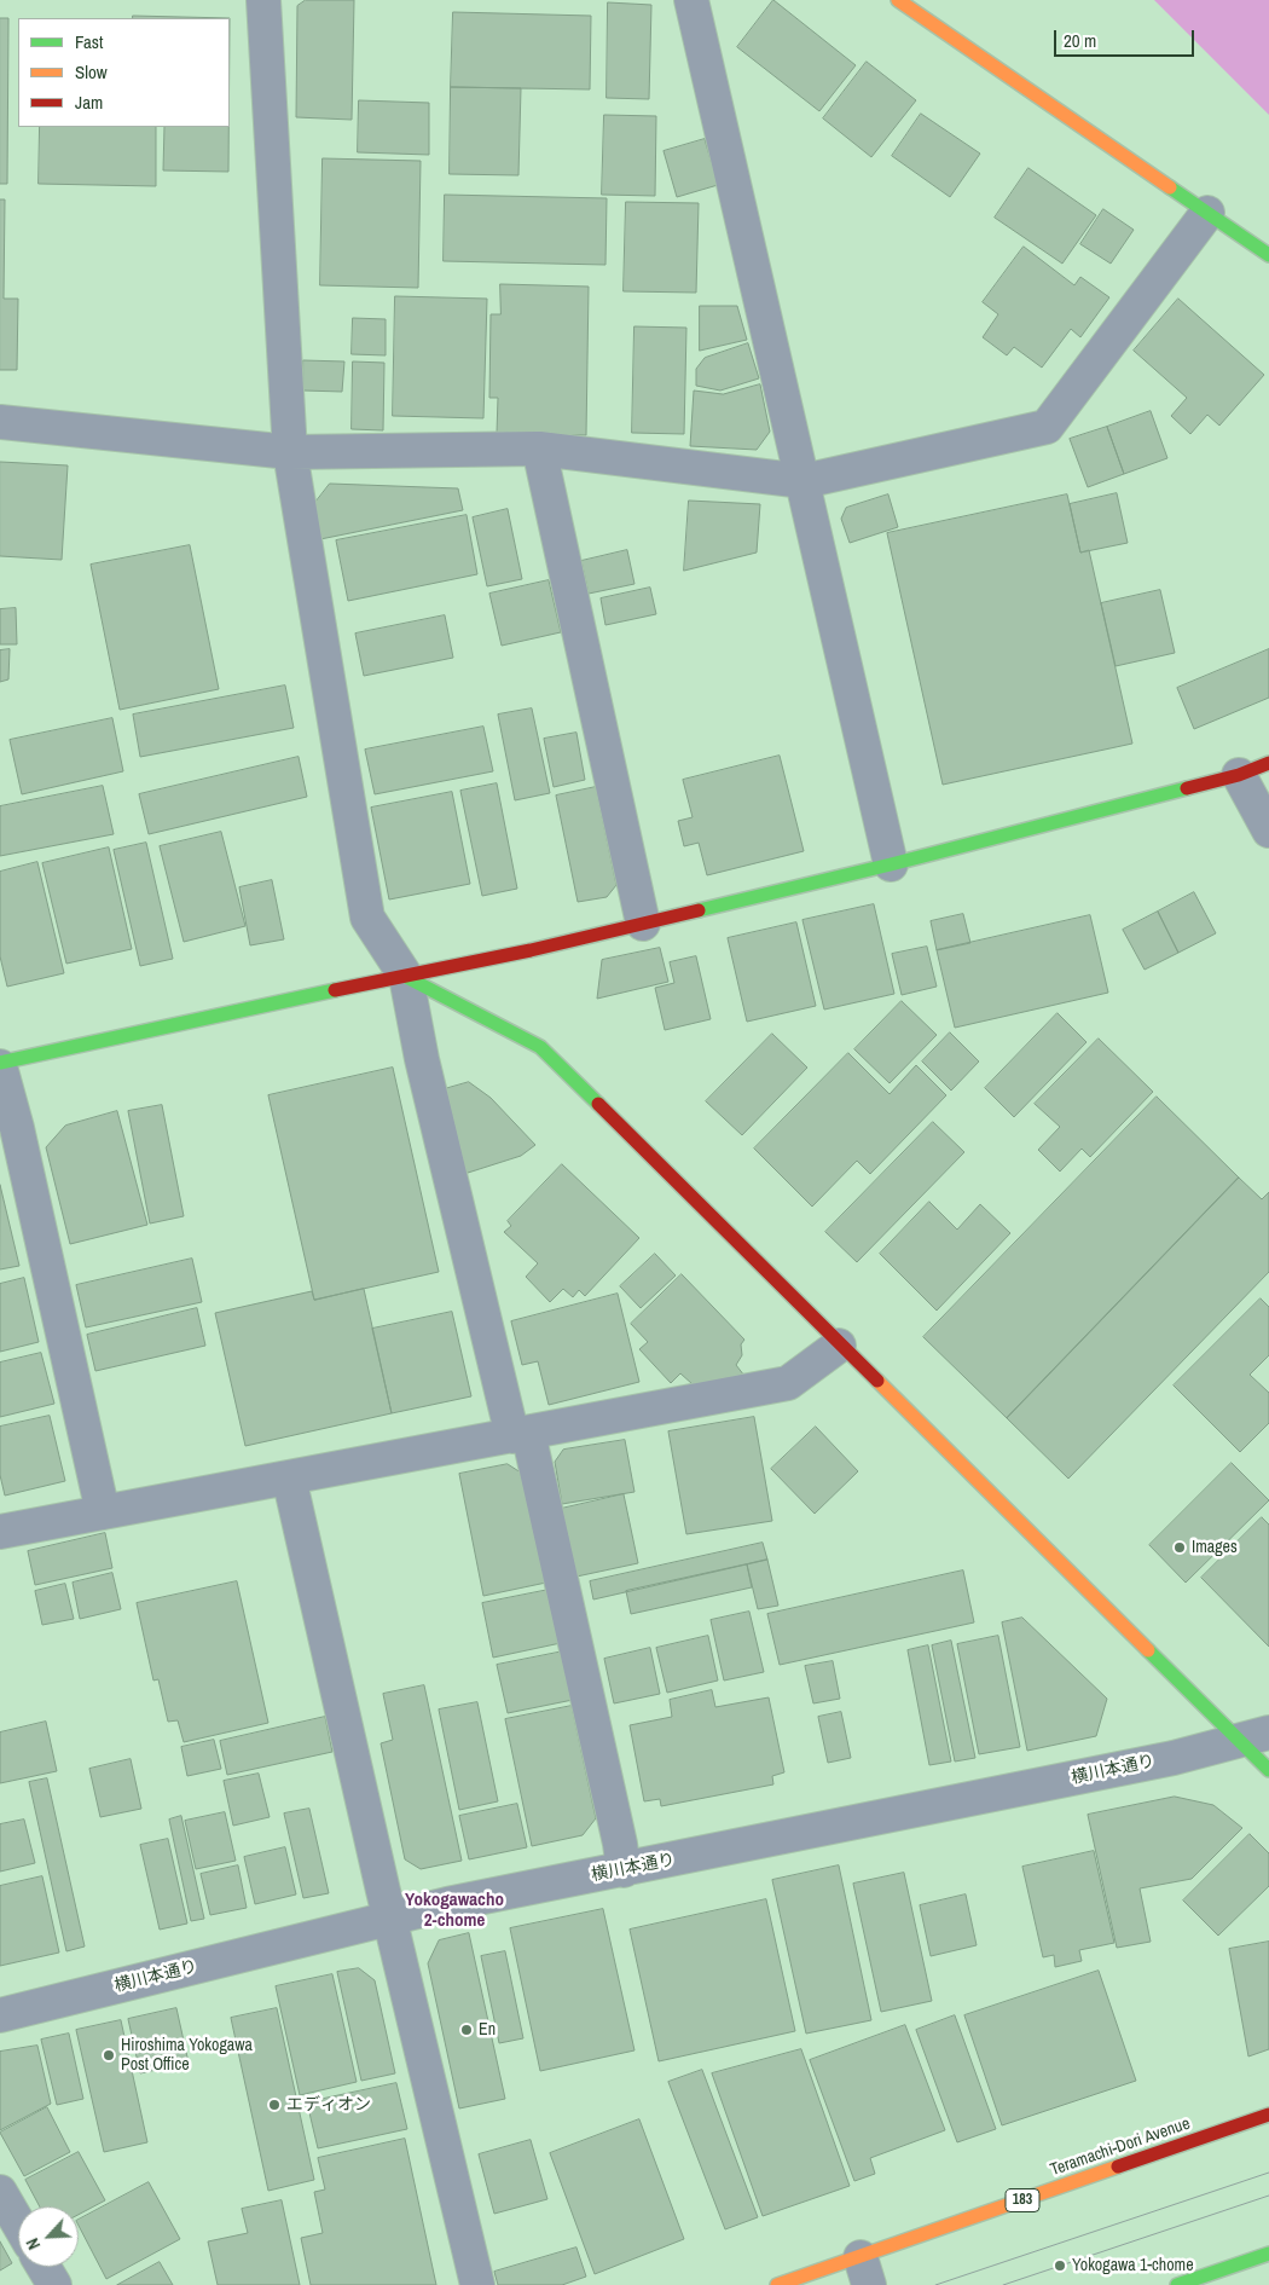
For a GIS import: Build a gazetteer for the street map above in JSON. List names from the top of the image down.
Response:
{
  "streets": {
    "main road": ["Teramachi-Dori Avenue", "183"],
    "street": ["横川本通り"]
  },
  "districts": ["Yokogawacho 2-chome"],
  "places": [
    "Images",
    "En",
    "Hiroshima Yokogawa Post Office",
    "エディオン",
    "Yokogawa 1-chome"
  ],
  "legend": ["Fast", "Slow", "Jam"],
  "scale_bar": "20 m",
  "north": "bottom left"
}
